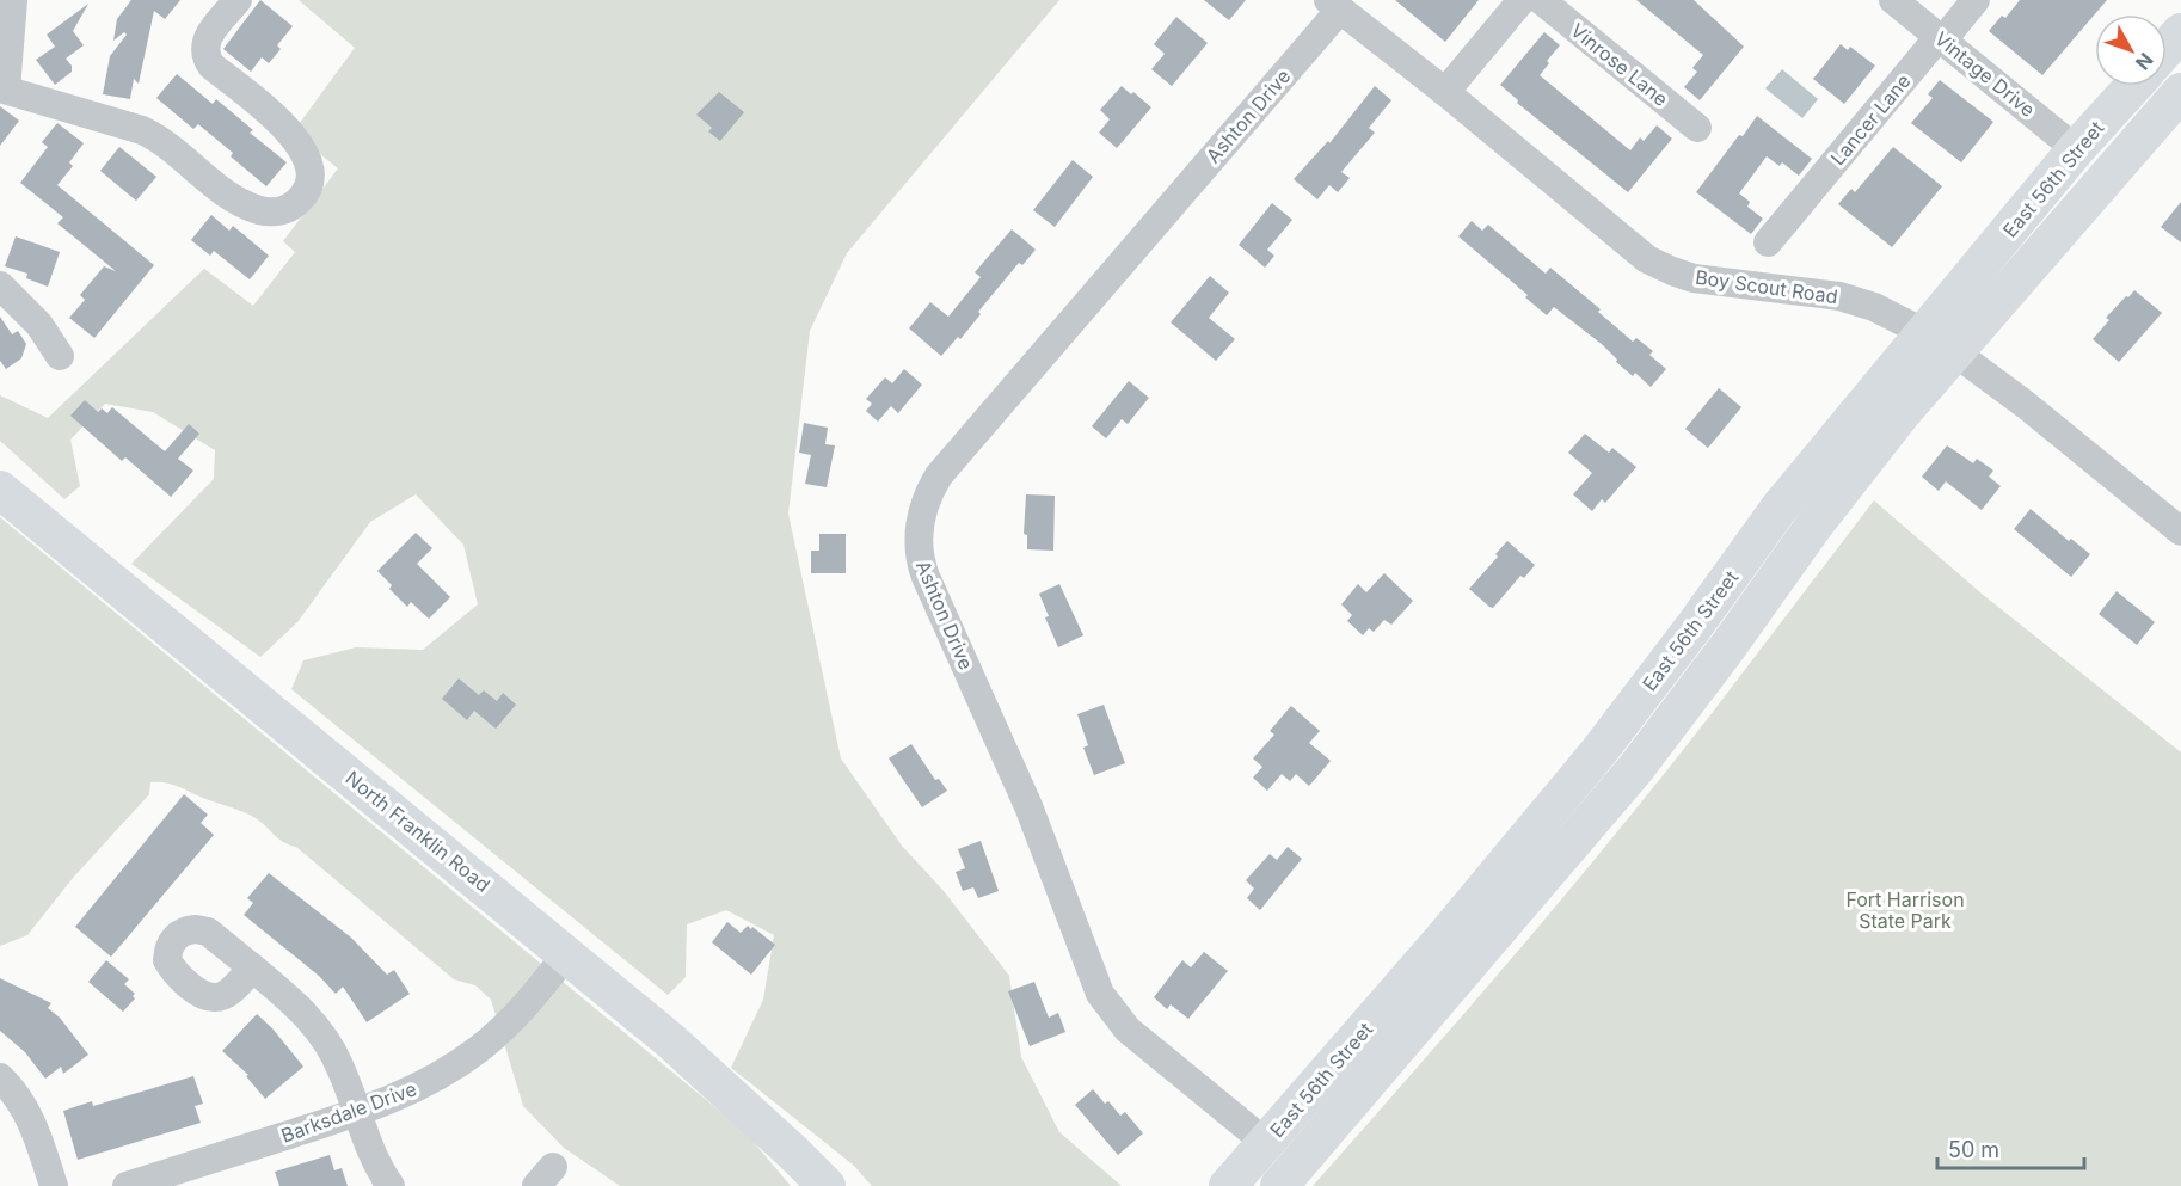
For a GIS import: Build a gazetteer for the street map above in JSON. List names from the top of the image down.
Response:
{
  "streets": {
    "main road": ["East 56th Street", "North Franklin Road"],
    "street": [
      "Vinrose Lane",
      "Vintage Drive",
      "Ashton Drive",
      "Lancer Lane",
      "Boy Scout Road",
      "Barksdale Drive"
    ]
  },
  "crossings": [
    ["Vintage Drive", "Lancer Lane"],
    ["Vintage Drive", "East 56th Street"],
    ["Ashton Drive", "East 56th Street"],
    ["Ashton Drive", "Boy Scout Road"],
    ["East 56th Street", "Boy Scout Road"],
    ["North Franklin Road", "Barksdale Drive"]
  ],
  "parks": ["Fort Harrison State Park"],
  "scale_bar": "50 m",
  "north": "bottom right"
}
